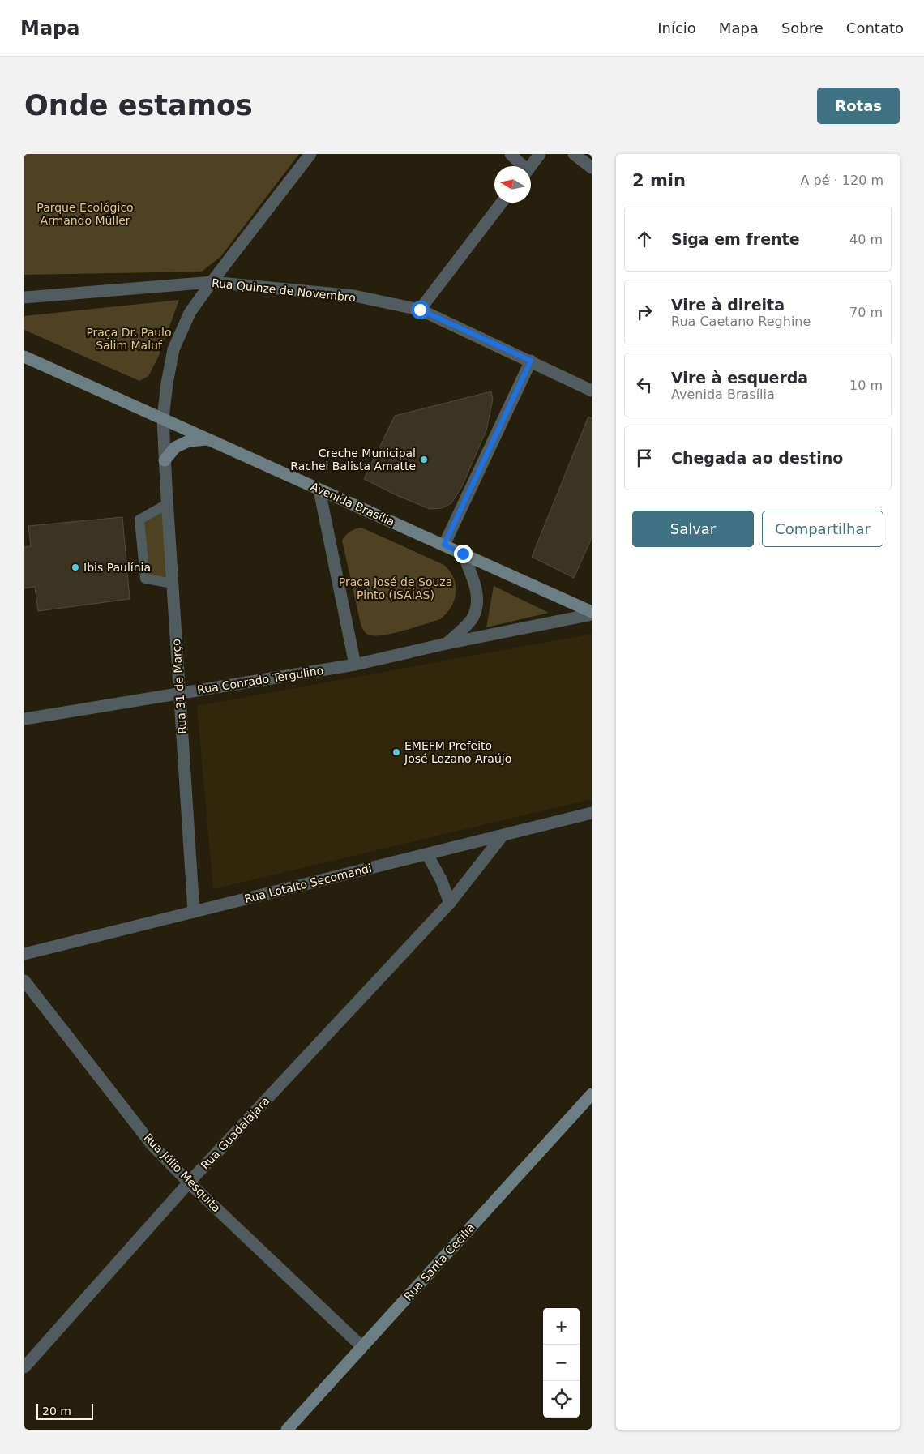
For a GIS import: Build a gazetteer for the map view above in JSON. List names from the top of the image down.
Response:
{
  "streets": {
    "main road": ["Avenida Brasília", "Rua Santa Cecília"],
    "street": [
      "Rua Quinze de Novembro",
      "Rua Conrado Tergulino",
      "Rua 31 de Março",
      "Rua Lotalto Secomandi",
      "Rua Guadalajara",
      "Rua Júlio Mesquita"
    ]
  },
  "crossings": [
    ["Rua Quinze de Novembro", "Rua 31 de Março"],
    ["Avenida Brasília", "Rua Conrado Tergulino"],
    ["Avenida Brasília", "Rua 31 de Março"],
    ["Rua Conrado Tergulino", "Rua 31 de Março"],
    ["Rua 31 de Março", "Rua Lotalto Secomandi"],
    ["Rua Lotalto Secomandi", "Rua Guadalajara"],
    ["Rua Guadalajara", "Rua Júlio Mesquita"],
    ["Rua Júlio Mesquita", "Rua Santa Cecília"]
  ],
  "parks": ["Parque Ecológico Armando Müller", "Praça Dr. Paulo Salim Maluf", "Praça José de Souza Pinto (ISAÍAS)"],
  "places": ["Creche Municipal Rachel Balista Amatte", "Ibis Paulínia", "EMEFM Prefeito José Lozano Araújo"],
  "scale_bar": "20 m",
  "north": "left",
  "page": {
    "header": "Mapa",
    "nav": [
      "Início",
      "Mapa",
      "Sobre",
      "Contato"
    ],
    "buttons": [
      "Rotas",
      ["Salvar", "Compartilhar"]
    ],
    "title": "Onde estamos",
    "heading": ["2 min", "A pé · 120 m"],
    "list": [
      ["Siga em frente", "40 m"],
      ["Vire à direita", "Rua Caetano Reghine", "70 m"],
      ["Vire à esquerda", "Avenida Brasília", "10 m"],
      "Chegada ao destino"
    ],
    "map_buttons": ["+", "−"],
    "scale": "20 m"
  }
}
